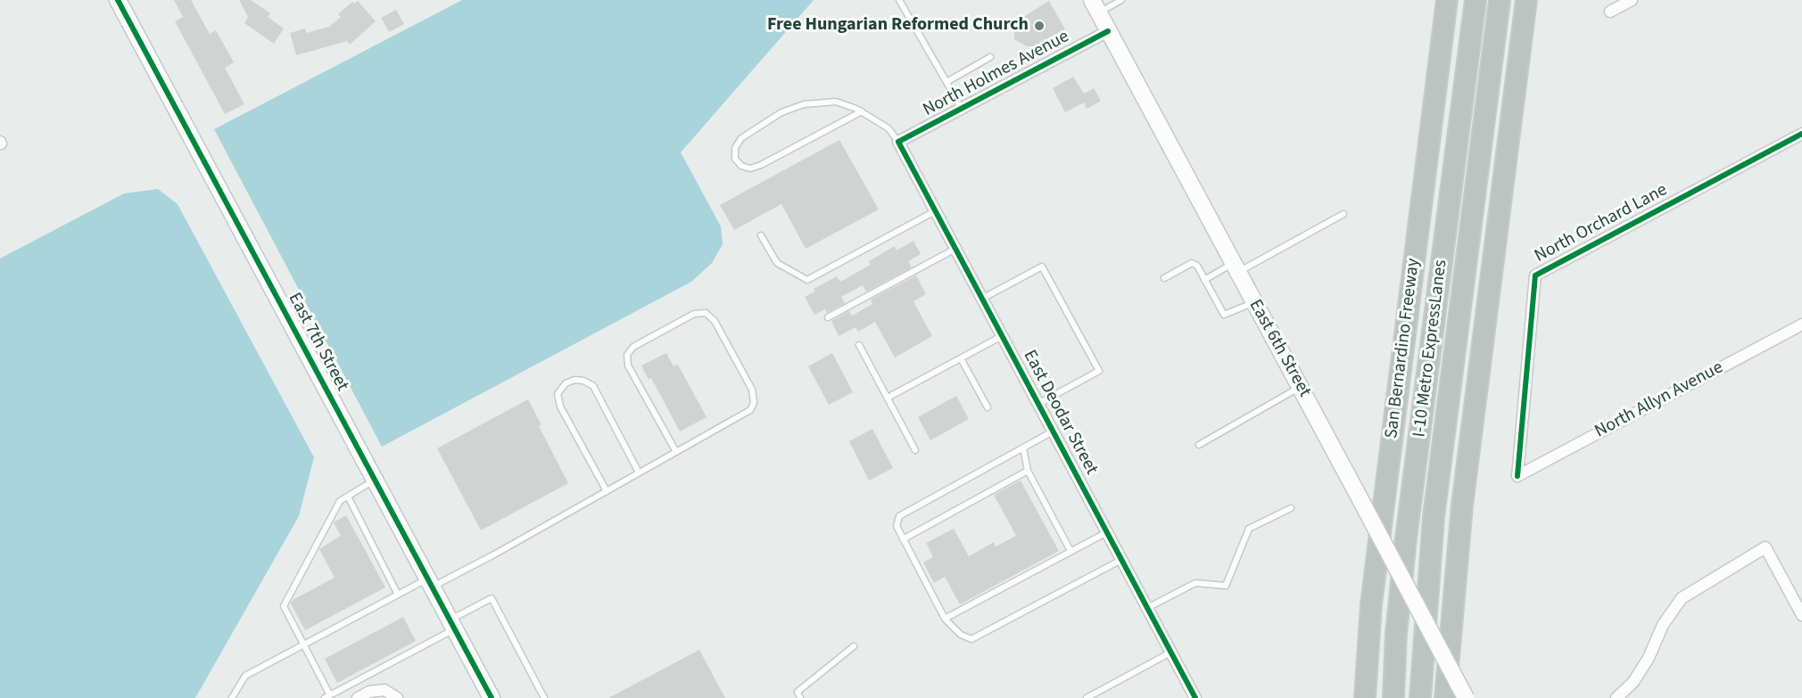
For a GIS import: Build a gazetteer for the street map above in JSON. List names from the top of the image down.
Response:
{
  "streets": {
    "highway": ["San Bernardino Freeway", "I-10 Metro ExpressLanes"],
    "street": [
      "North Holmes Avenue",
      "North Orchard Lane",
      "East 7th Street",
      "East 6th Street",
      "North Allyn Avenue",
      "East Deodar Street"
    ]
  },
  "crossings": [
    ["North Holmes Avenue", "East 6th Street"],
    ["North Holmes Avenue", "East Deodar Street"],
    ["North Orchard Lane", "North Allyn Avenue"]
  ],
  "places": ["Free Hungarian Reformed Church"]
}
